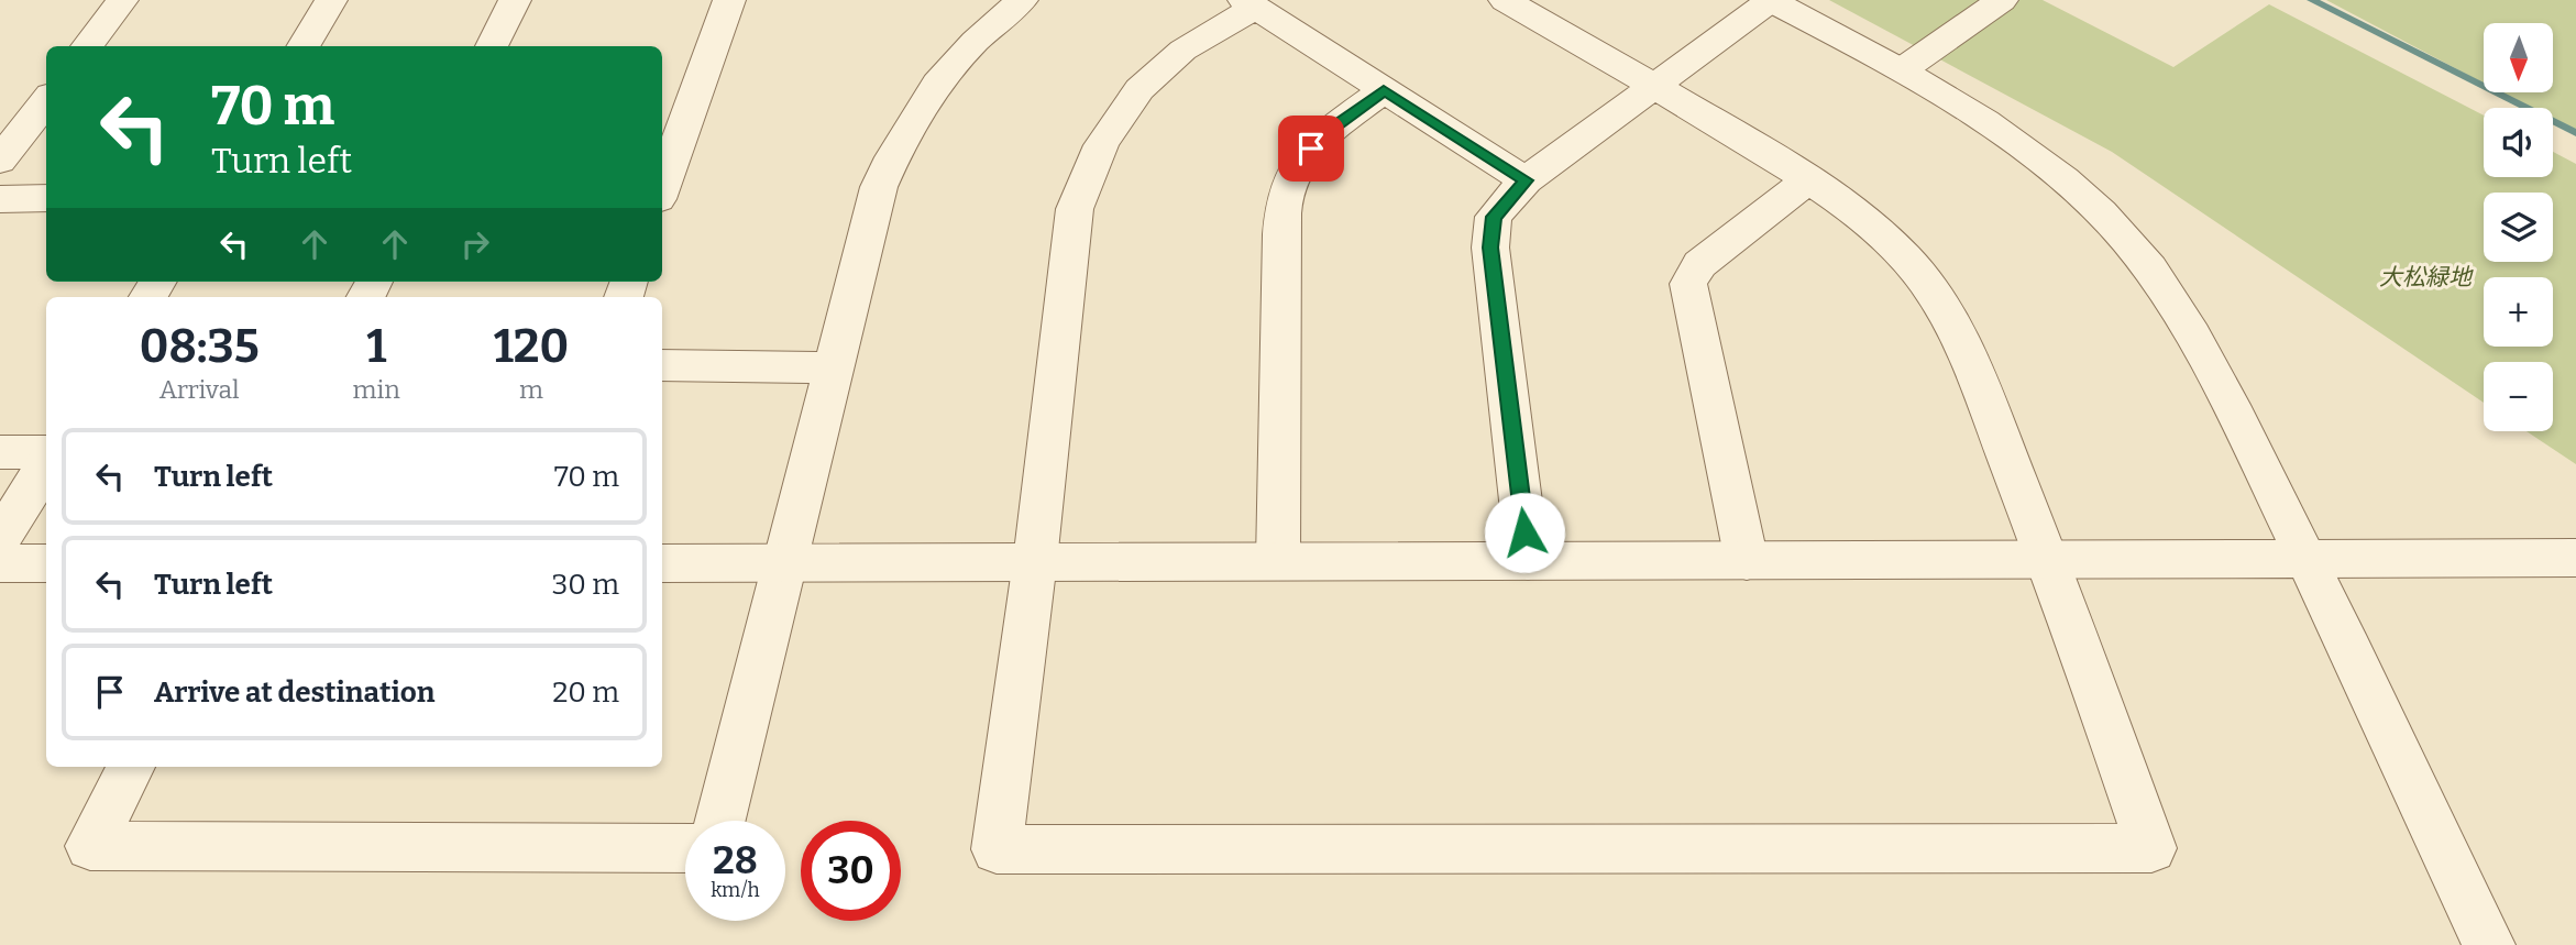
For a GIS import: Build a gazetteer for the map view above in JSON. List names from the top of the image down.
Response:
{
  "parks": ["大松緑地"],
  "north": "bottom",
  "page": {
    "map_buttons": ["+", "−"],
    "turn": ["70 m", "Turn left"],
    "eta": [
      "08:35",
      "Arrival",
      "1",
      "min",
      "120",
      "m"
    ],
    "list": [
      {
        "name": "Turn left",
        "value": "70 m"
      },
      {
        "name": "Turn left",
        "value": "30 m"
      },
      {
        "name": "Arrive at destination",
        "value": "20 m"
      }
    ],
    "speed": "28 km/h",
    "limit": "30"
  }
}
